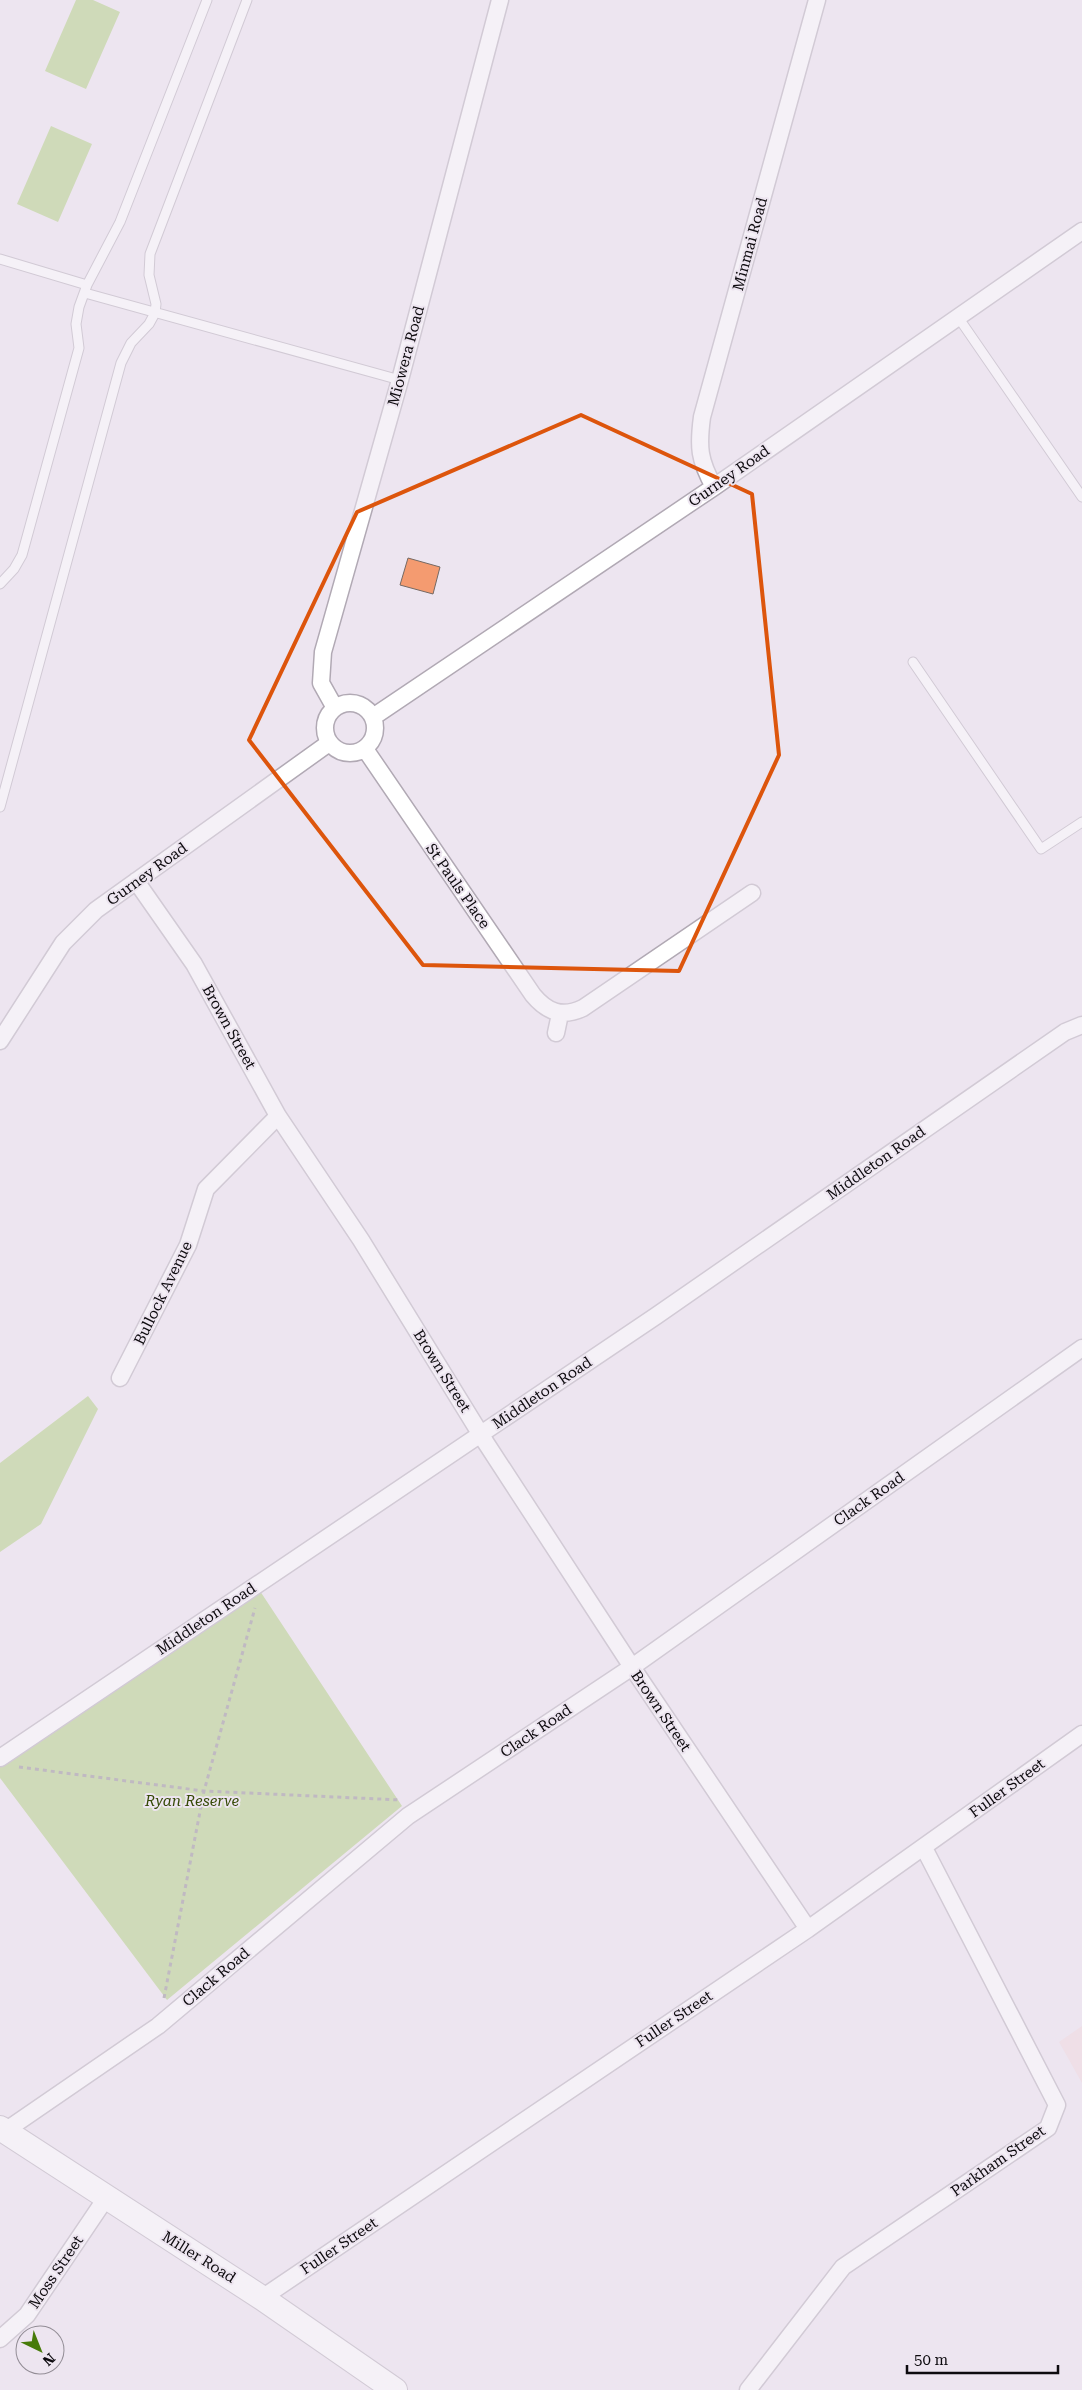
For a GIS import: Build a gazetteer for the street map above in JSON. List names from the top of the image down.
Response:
{
  "streets": {
    "street": [
      "Minmai Road",
      "Miowera Road",
      "Gurney Road",
      "St Pauls Place",
      "Brown Street",
      "Middleton Road",
      "Bullock Avenue",
      "Clack Road",
      "Fuller Street",
      "Parkham Street",
      "Miller Road",
      "Moss Street"
    ]
  },
  "crossings": [
    ["Minmai Road", "Gurney Road"],
    ["Miowera Road", "Gurney Road"],
    ["Miowera Road", "St Pauls Place"],
    ["Gurney Road", "St Pauls Place"],
    ["Gurney Road", "Brown Street"],
    ["Brown Street", "Middleton Road"],
    ["Brown Street", "Bullock Avenue"],
    ["Brown Street", "Clack Road"],
    ["Brown Street", "Fuller Street"],
    ["Clack Road", "Miller Road"],
    ["Fuller Street", "Parkham Street"],
    ["Fuller Street", "Miller Road"],
    ["Miller Road", "Moss Street"]
  ],
  "parks": ["Ryan Reserve"],
  "scale_bar": "50 m",
  "north": "bottom right"
}
